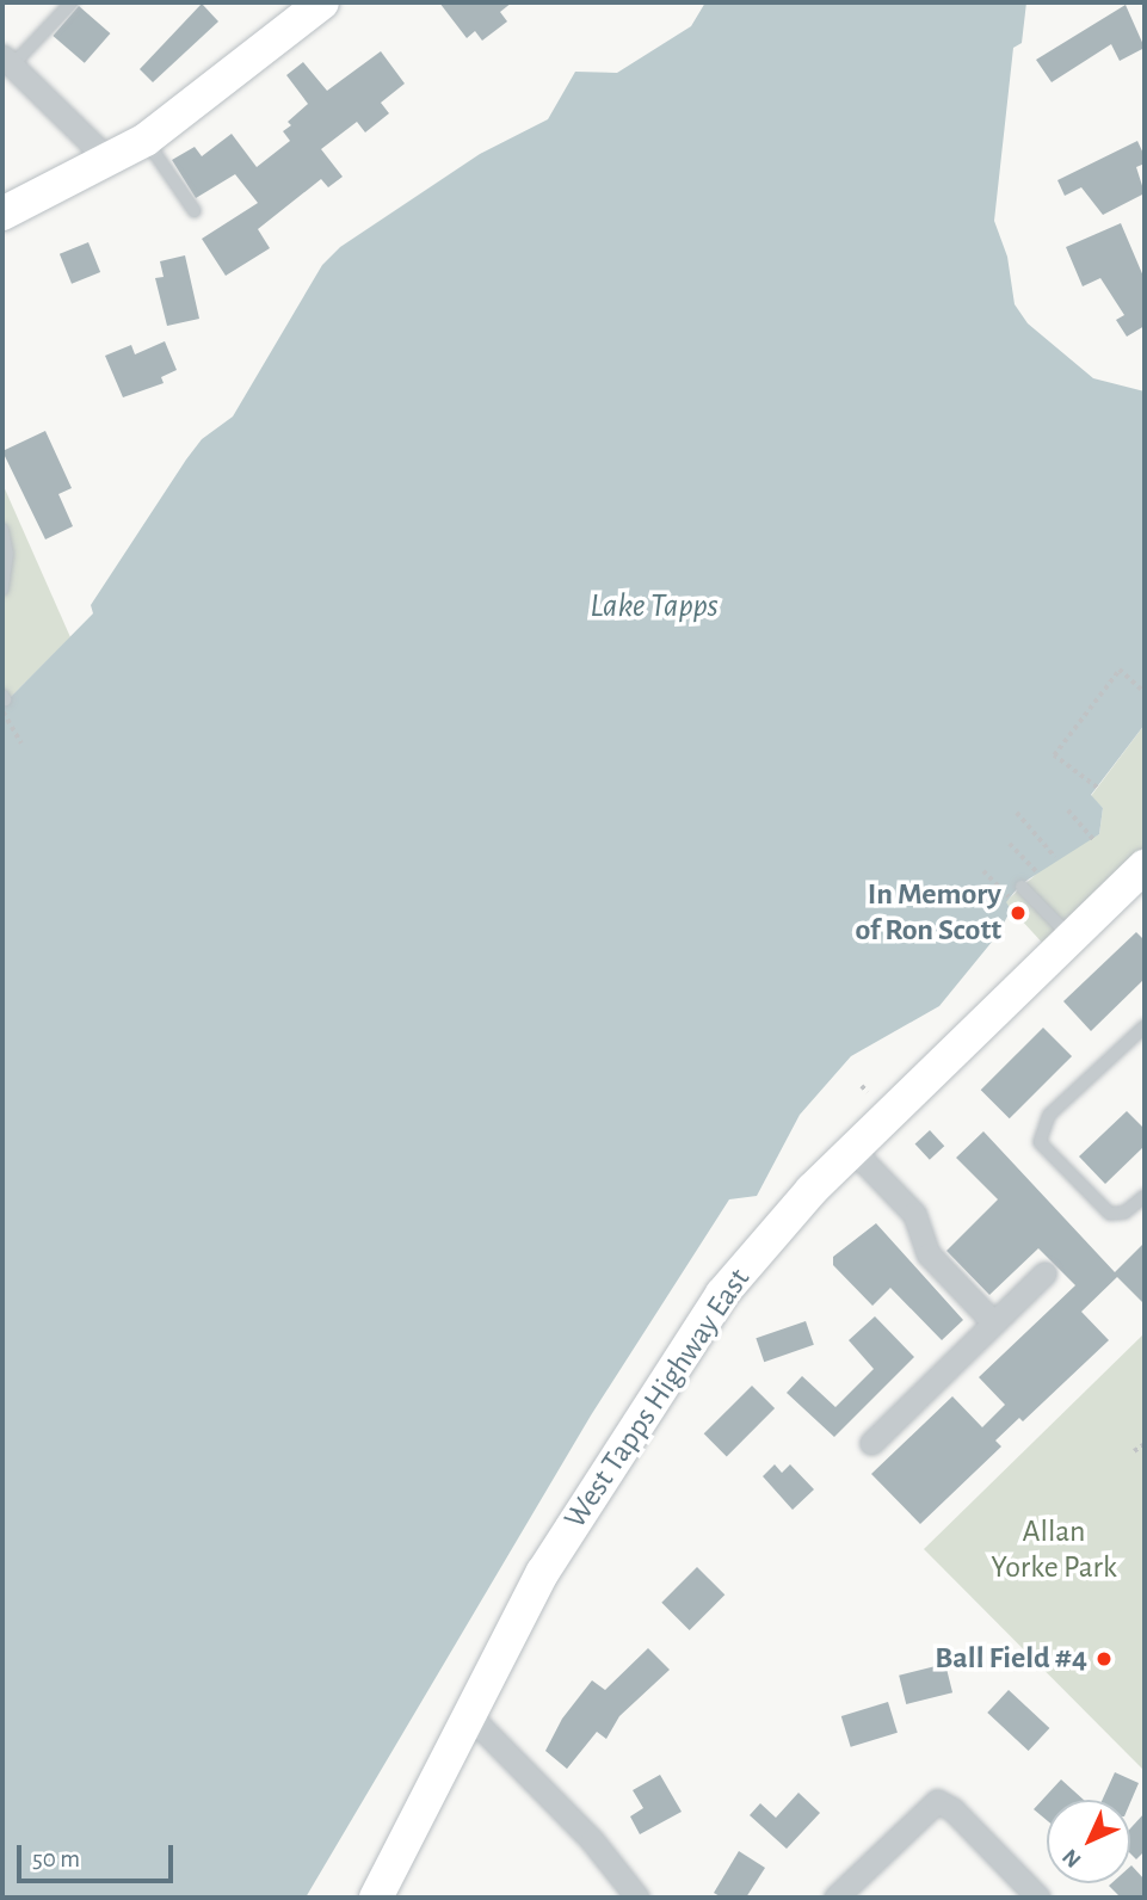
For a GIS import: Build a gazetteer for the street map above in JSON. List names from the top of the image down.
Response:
{
  "streets": {
    "street": ["West Tapps Highway East"]
  },
  "water": ["Lake Tapps"],
  "parks": ["Allan Yorke Park"],
  "places": ["In Memory of Ron Scott", "Ball Field #4"],
  "scale_bar": "50 m",
  "north": "bottom left"
}
